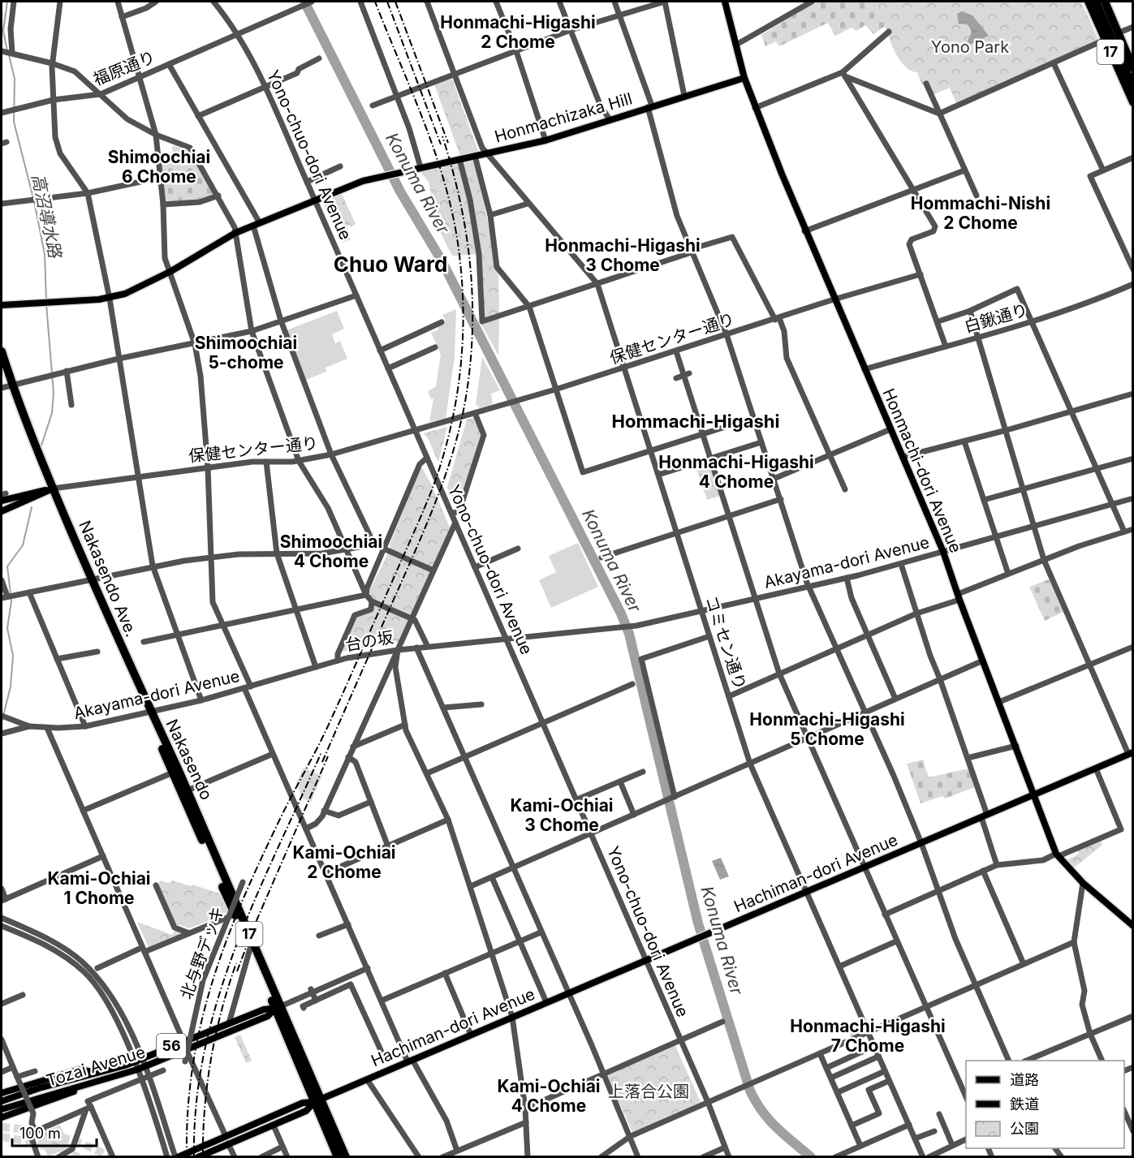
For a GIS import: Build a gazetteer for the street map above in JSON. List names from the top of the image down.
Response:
{
  "streets": {
    "highway": ["17", "Nakasendo Ave.", "Nakasendo"],
    "main road": [
      "Honmachizaka Hill",
      "Honmachi-dori Avenue",
      "Hachiman-dori Avenue",
      "56",
      "Tozai Avenue"
    ],
    "street": [
      "福原通り",
      "Yono-chuo-dori Avenue",
      "白鍬通り",
      "保健センター通り",
      "Akayama-dori Avenue",
      "台の坂",
      "コミセン通り",
      "北与野デッキ"
    ]
  },
  "crossings": [
    ["17", "Nakasendo Ave."],
    ["福原通り", "Yono-chuo-dori Avenue"],
    ["Honmachizaka Hill", "Yono-chuo-dori Avenue"],
    ["Honmachizaka Hill", "Honmachi-dori Avenue"],
    ["Honmachizaka Hill", "コミセン通り"],
    ["Yono-chuo-dori Avenue", "保健センター通り"],
    ["Yono-chuo-dori Avenue", "Akayama-dori Avenue"],
    ["Yono-chuo-dori Avenue", "台の坂"],
    ["Yono-chuo-dori Avenue", "Hachiman-dori Avenue"],
    ["白鍬通り", "Honmachi-dori Avenue"],
    ["保健センター通り", "Honmachi-dori Avenue"],
    ["保健センター通り", "Nakasendo Ave."],
    ["保健センター通り", "コミセン通り"],
    ["Honmachi-dori Avenue", "Akayama-dori Avenue"],
    ["Honmachi-dori Avenue", "Hachiman-dori Avenue"],
    ["Akayama-dori Avenue", "Nakasendo Ave."],
    ["Akayama-dori Avenue", "台の坂"],
    ["Akayama-dori Avenue", "コミセン通り"],
    ["Akayama-dori Avenue", "Nakasendo"],
    ["Nakasendo Ave.", "Nakasendo"],
    ["コミセン通り", "Hachiman-dori Avenue"],
    ["Nakasendo", "Hachiman-dori Avenue"],
    ["Nakasendo", "Tozai Avenue"]
  ],
  "districts": [
    "Honmachi-Higashi 2 Chome",
    "Shimoochiai 6 Chome",
    "Hommachi-Nishi 2 Chome",
    "Honmachi-Higashi 3 Chome",
    "Chuo Ward",
    "Shimoochiai 5-chome",
    "Hommachi-Higashi",
    "Honmachi-Higashi 4 Chome",
    "Shimoochiai 4 Chome",
    "Honmachi-Higashi 5 Chome",
    "Kami-Ochiai 3 Chome",
    "Kami-Ochiai 2 Chome",
    "Kami-Ochiai 1 Chome",
    "Honmachi-Higashi 7 Chome",
    "Kami-Ochiai 4 Chome"
  ],
  "water": ["Konuma River", "高沼導水路"],
  "parks": ["Yono Park", "上落合公園"],
  "legend": ["道路", "鉄道", "公園"],
  "scale_bar": "100 m"
}
